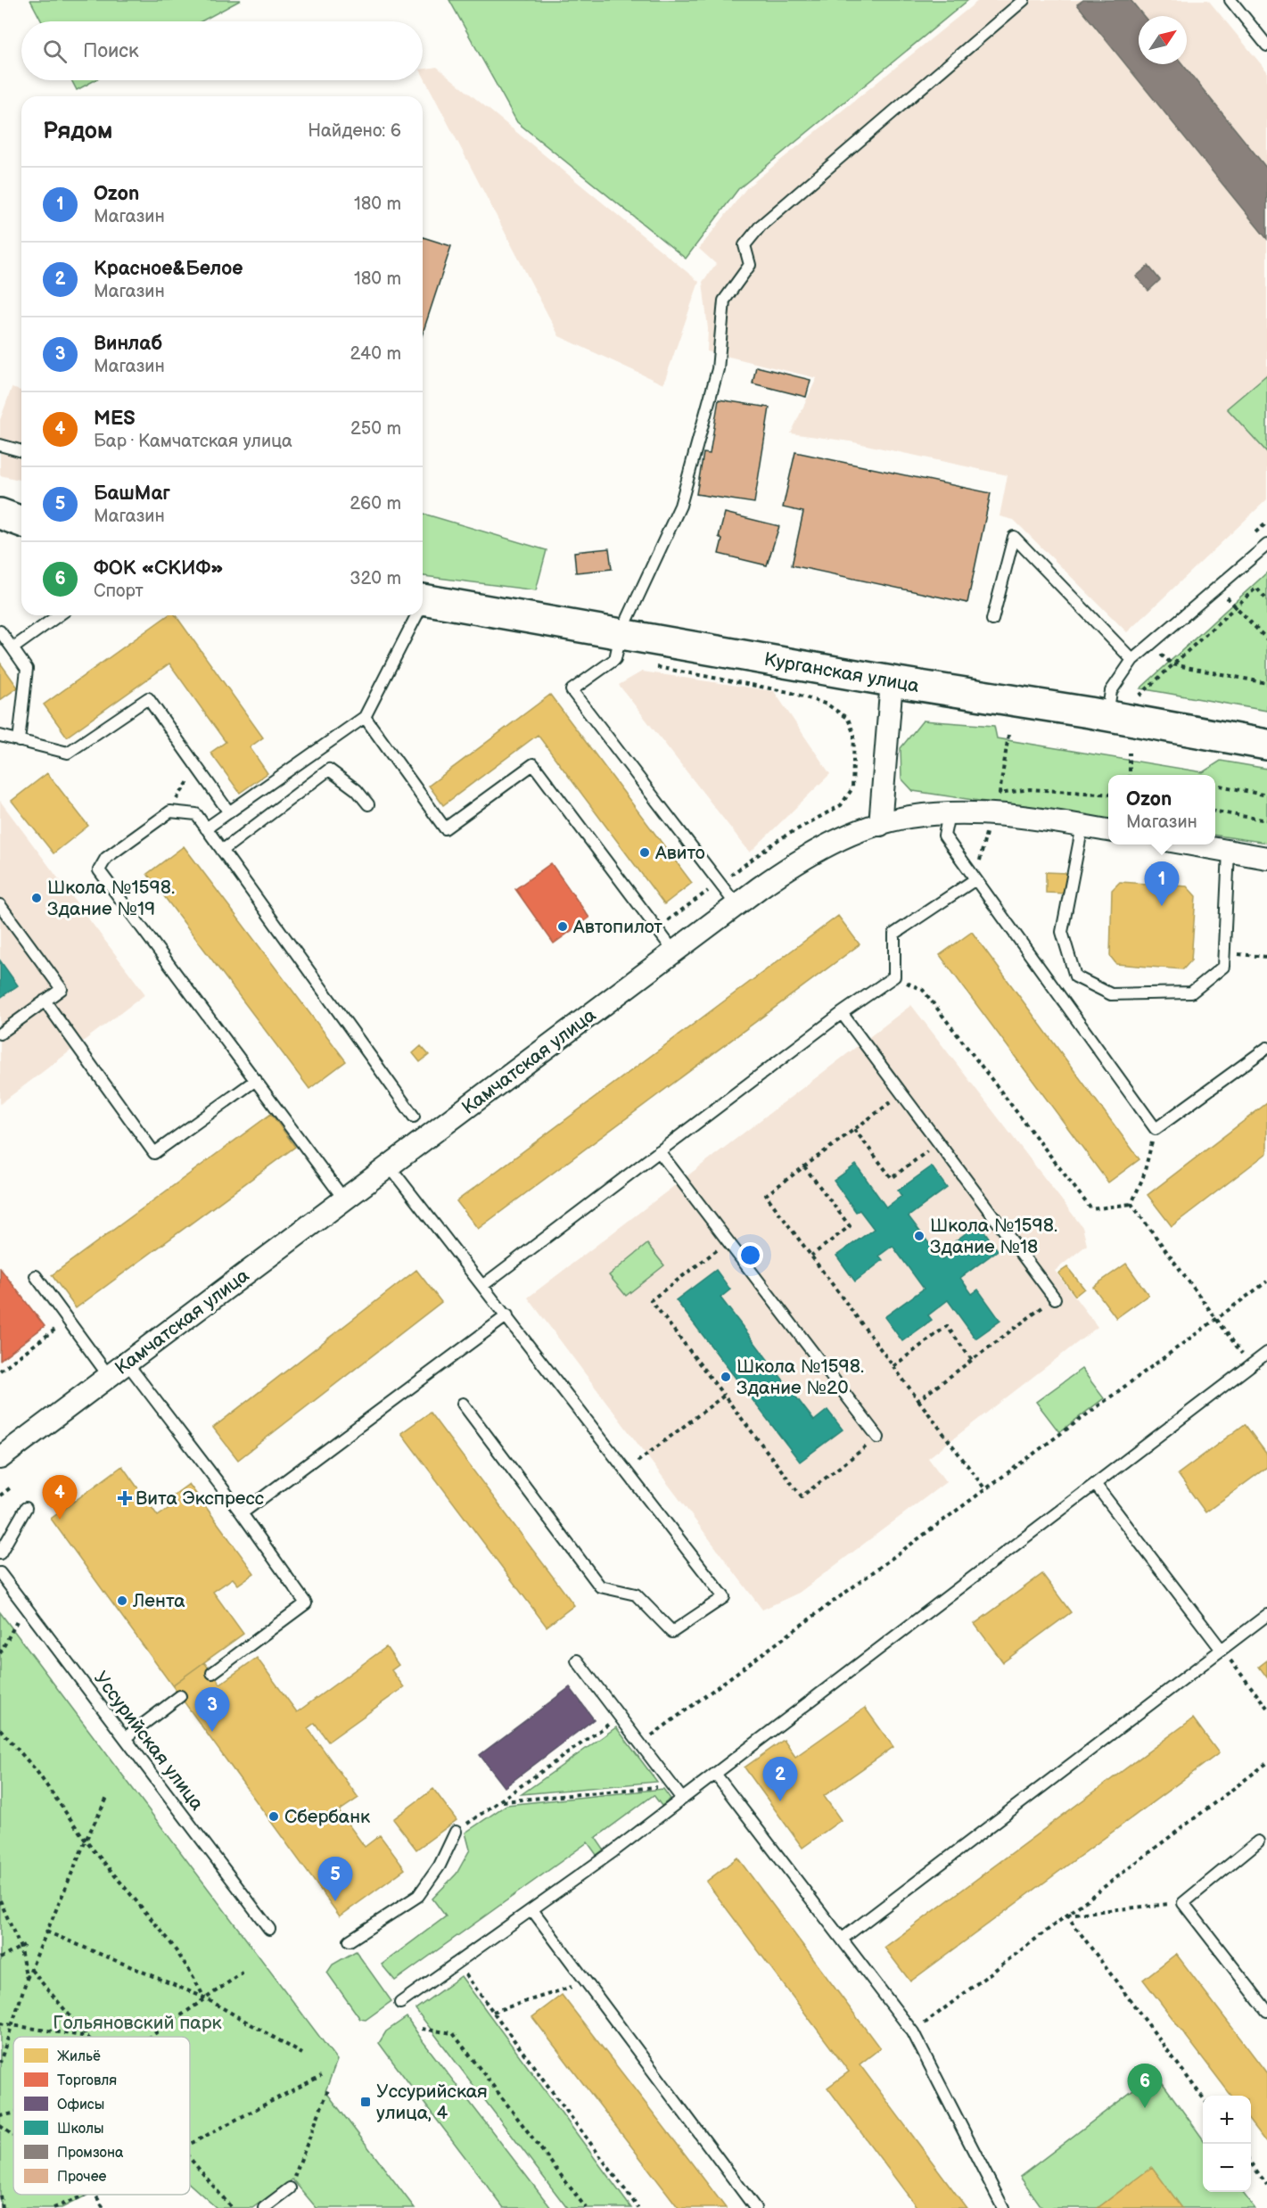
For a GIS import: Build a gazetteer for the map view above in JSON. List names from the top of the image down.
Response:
{
  "streets": {
    "street": ["Курганская улица", "Камчатская улица"],
    "lane": ["Уссурийская улица"]
  },
  "parks": ["Гольяновcкий парк"],
  "places": {
    "other": [
      "Авито",
      "Школа №1598. Здание №19",
      "Автопилот",
      "Школа №1598. Здание №18",
      "Школа №1598. Здание №20",
      "Лента",
      "Сбербанк"
    ],
    "health": ["Вита Экспресс"],
    "transit": ["Уссурийская улица, 4"]
  },
  "legend": [
    "Жильё",
    "Торговля",
    "Офисы",
    "Школы",
    "Промзона",
    "Прочее"
  ],
  "north": "top right",
  "page": {
    "search": "Поиск",
    "heading": ["Рядом", "Найдено: 6"],
    "list": [
      {
        "mark": "1",
        "name": "Ozon",
        "note": "Магазин",
        "value": "180 m"
      },
      {
        "mark": "2",
        "name": "Красное&Белое",
        "note": "Магазин",
        "value": "180 m"
      },
      {
        "mark": "3",
        "name": "Винлаб",
        "note": "Магазин",
        "value": "240 m"
      },
      {
        "mark": "4",
        "name": "MES",
        "note": "Бар · Камчатская улица",
        "value": "250 m"
      },
      {
        "mark": "5",
        "name": "БашМаг",
        "note": "Магазин",
        "value": "260 m"
      },
      {
        "mark": "6",
        "name": "ФОК «СКИФ»",
        "note": "Спорт",
        "value": "320 m"
      }
    ],
    "popup": ["Ozon", "Магазин"],
    "pins": [
      "1",
      "4",
      "3",
      "2",
      "5",
      "6"
    ],
    "map_buttons": ["+", "−"]
  }
}
